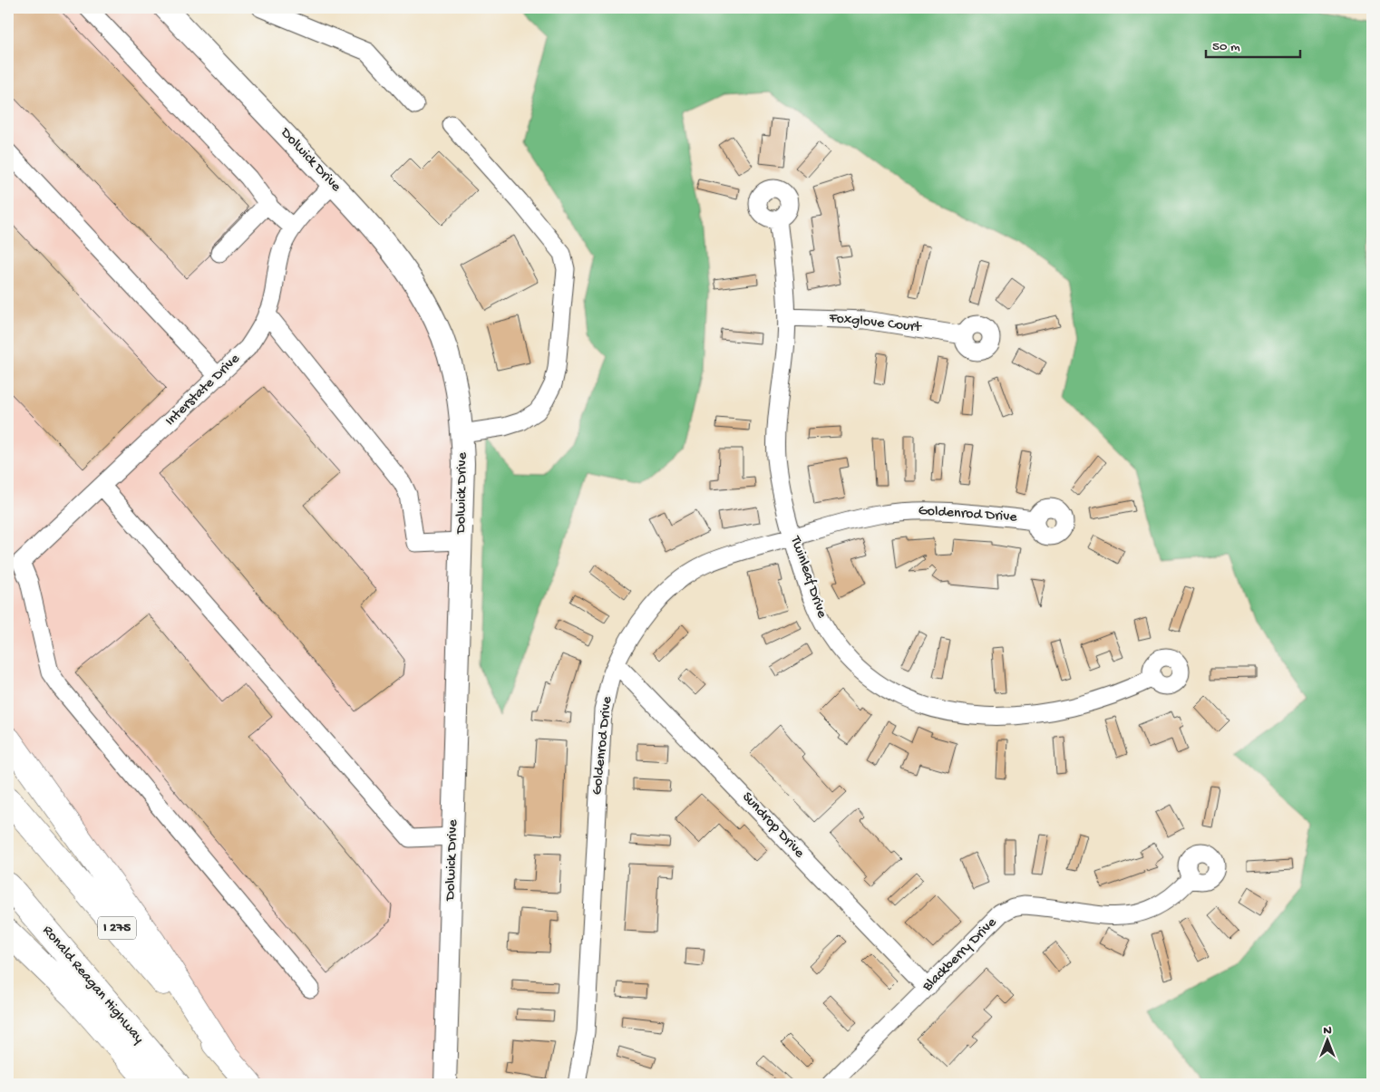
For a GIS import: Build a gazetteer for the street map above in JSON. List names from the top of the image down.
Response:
{
  "streets": {
    "highway": ["I 275", "Ronald Reagan Highway"],
    "main road": ["Dolwick Drive"],
    "street": [
      "Foxglove Court",
      "Interstate Drive",
      "Goldenrod Drive",
      "Twinleaf Drive",
      "Sundrop Drive",
      "Blackberry Drive"
    ]
  },
  "crossings": [
    ["Dolwick Drive", "Interstate Drive"],
    ["Foxglove Court", "Twinleaf Drive"],
    ["Goldenrod Drive", "Twinleaf Drive"],
    ["Goldenrod Drive", "Sundrop Drive"],
    ["Sundrop Drive", "Blackberry Drive"]
  ],
  "scale_bar": "50 m",
  "north": "top"
}
